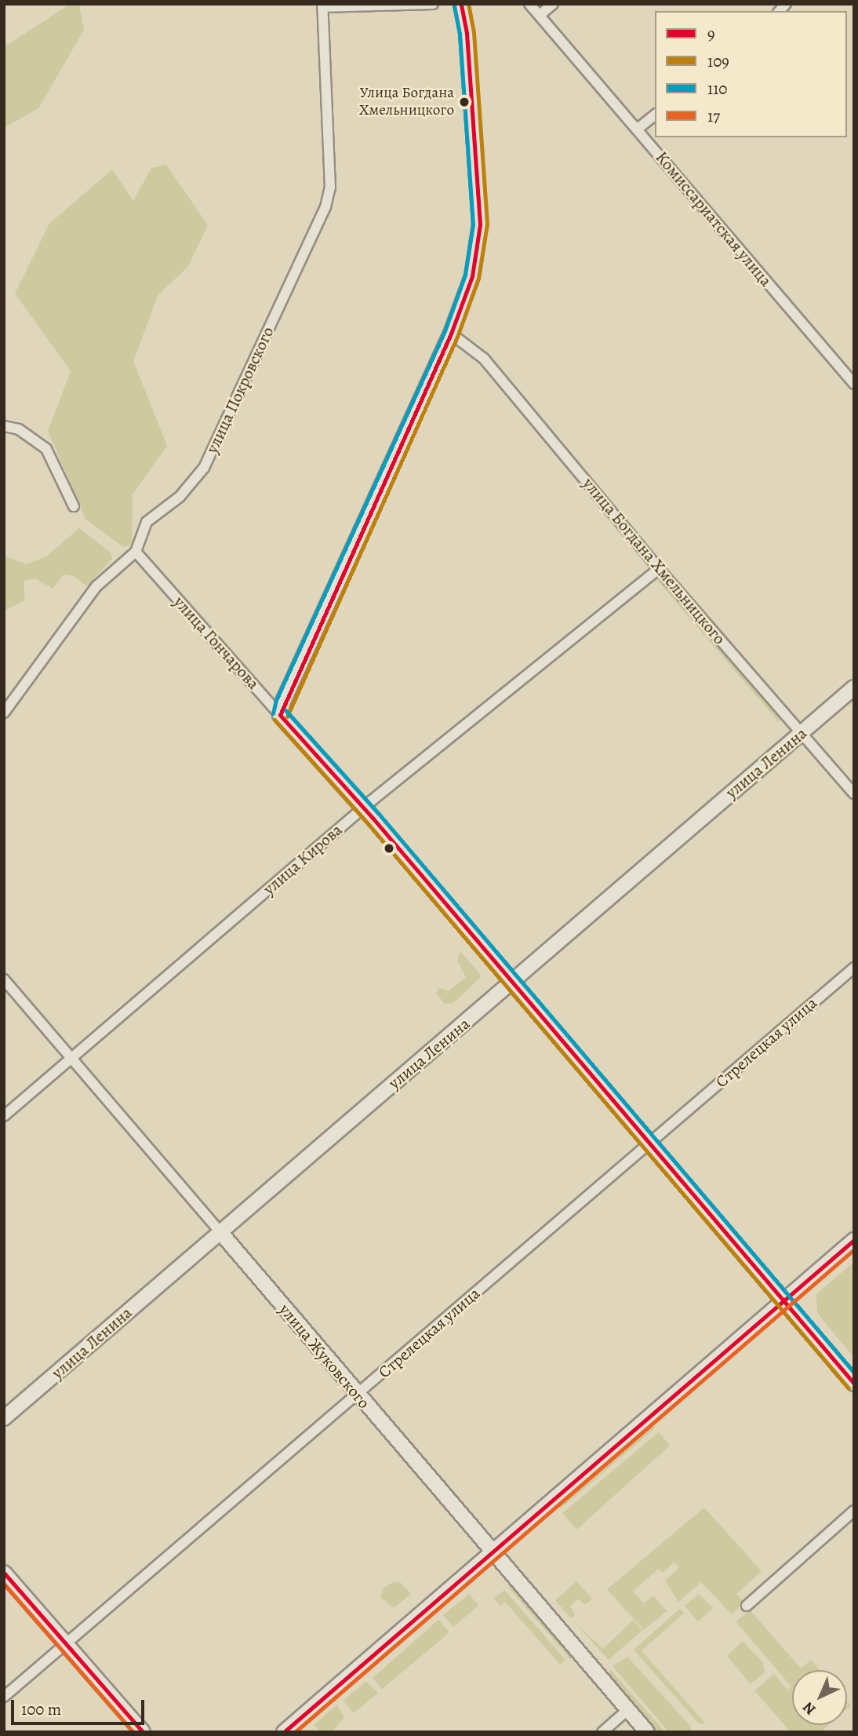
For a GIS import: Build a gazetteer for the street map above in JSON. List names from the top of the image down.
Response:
{
  "streets": {
    "street": [
      "Комиссариатская улица",
      "улица Покровского",
      "улица Богдана Хмельницкого",
      "улица Гончарова",
      "улица Ленина",
      "улица Кирова",
      "Стрелецкая улица",
      "улица Жуковского"
    ]
  },
  "crossings": [
    ["улица Покровского", "улица Гончарова"],
    ["улица Богдана Хмельницкого", "улица Ленина"],
    ["улица Богдана Хмельницкого", "улица Кирова"],
    ["улица Гончарова", "улица Ленина"],
    ["улица Гончарова", "улица Кирова"],
    ["улица Гончарова", "Стрелецкая улица"],
    ["улица Ленина", "улица Жуковского"],
    ["улица Кирова", "улица Жуковского"],
    ["Стрелецкая улица", "улица Жуковского"]
  ],
  "places": ["Улица Богдана Хмельницкого"],
  "lines": [
    "transit line 9",
    "transit line 109",
    "transit line 110",
    "transit line 17"
  ],
  "legend": [
    "9",
    "109",
    "110",
    "17"
  ],
  "scale_bar": "100 m",
  "north": "bottom left"
}
